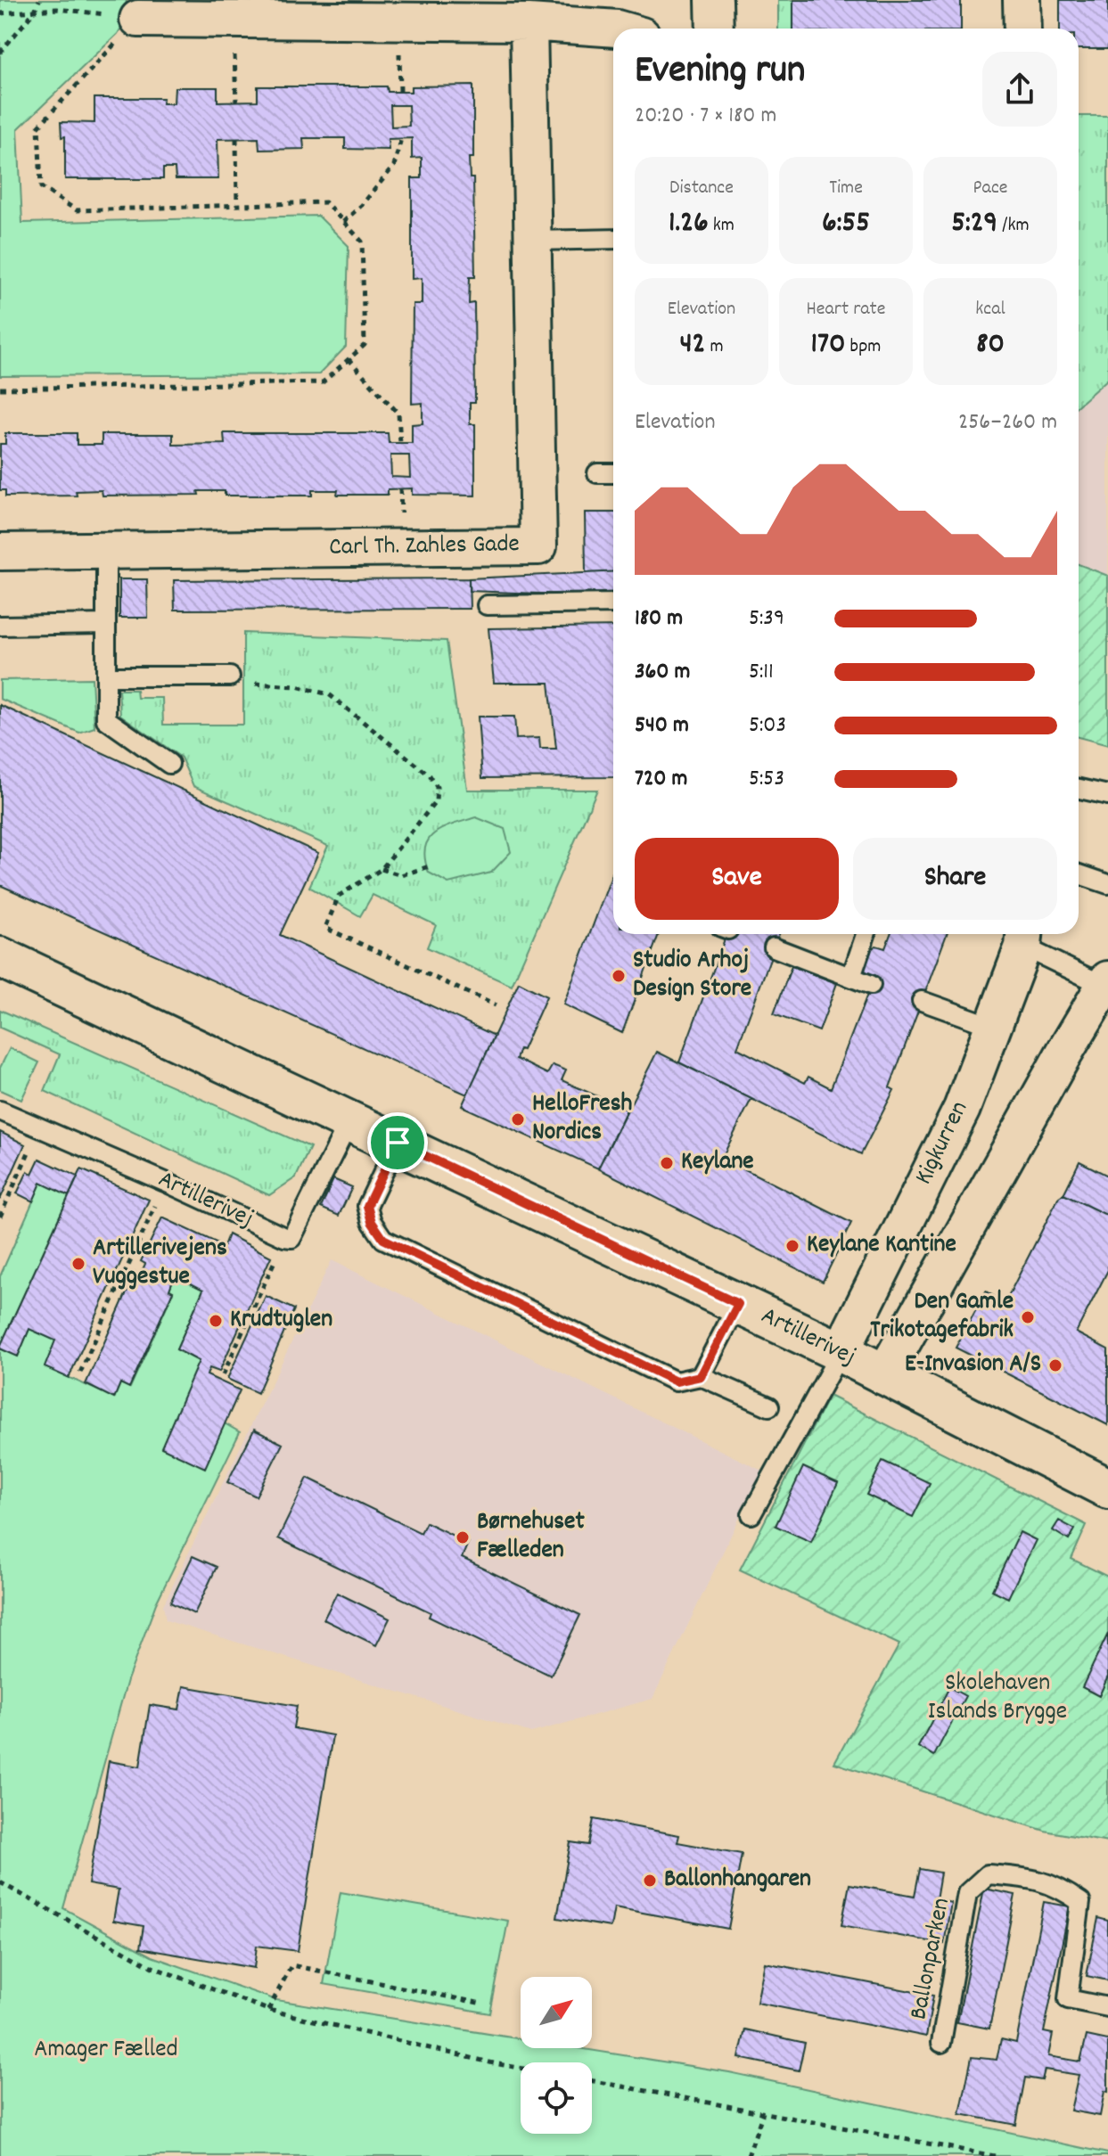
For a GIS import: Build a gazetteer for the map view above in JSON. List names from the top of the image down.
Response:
{
  "streets": {
    "street": ["Carl Th. Zahles Gade", "Kigkurren", "Artillerivej"],
    "lane": ["Ballonparken"]
  },
  "crossings": [
    ["Kigkurren", "Artillerivej"]
  ],
  "parks": ["Skolehaven Islands Brygge", "Amager Fælled"],
  "places": [
    "Studio Arhoj Design Store",
    "HelloFresh Nordics",
    "Keylane",
    "Keylane Kantine",
    "Artillerivejens Vuggestue",
    "Den Gamle Trikotagefabrik",
    "Krudtuglen",
    "E-Invasion A/S",
    "Børnehuset Fælleden",
    "Ballonhangaren"
  ],
  "north": "top right",
  "page": {
    "heading": ["Evening run", "20:20 · 7 × 180 m"],
    "stats": [
      ["Distance", "1.26 km"],
      ["Time", "6:55"],
      ["Pace", "5:29 /km"],
      ["Elevation", "42 m"],
      ["Heart rate", "170 bpm"],
      ["kcal", "80"]
    ],
    "chart": ["Elevation", "256–260 m"],
    "list": [
      {
        "name": "180 m",
        "note": "5:39"
      },
      {
        "name": "360 m",
        "note": "5:11"
      },
      {
        "name": "540 m",
        "note": "5:03"
      },
      {
        "name": "720 m",
        "note": "5:53"
      }
    ],
    "buttons": ["Save", "Share"]
  }
}
